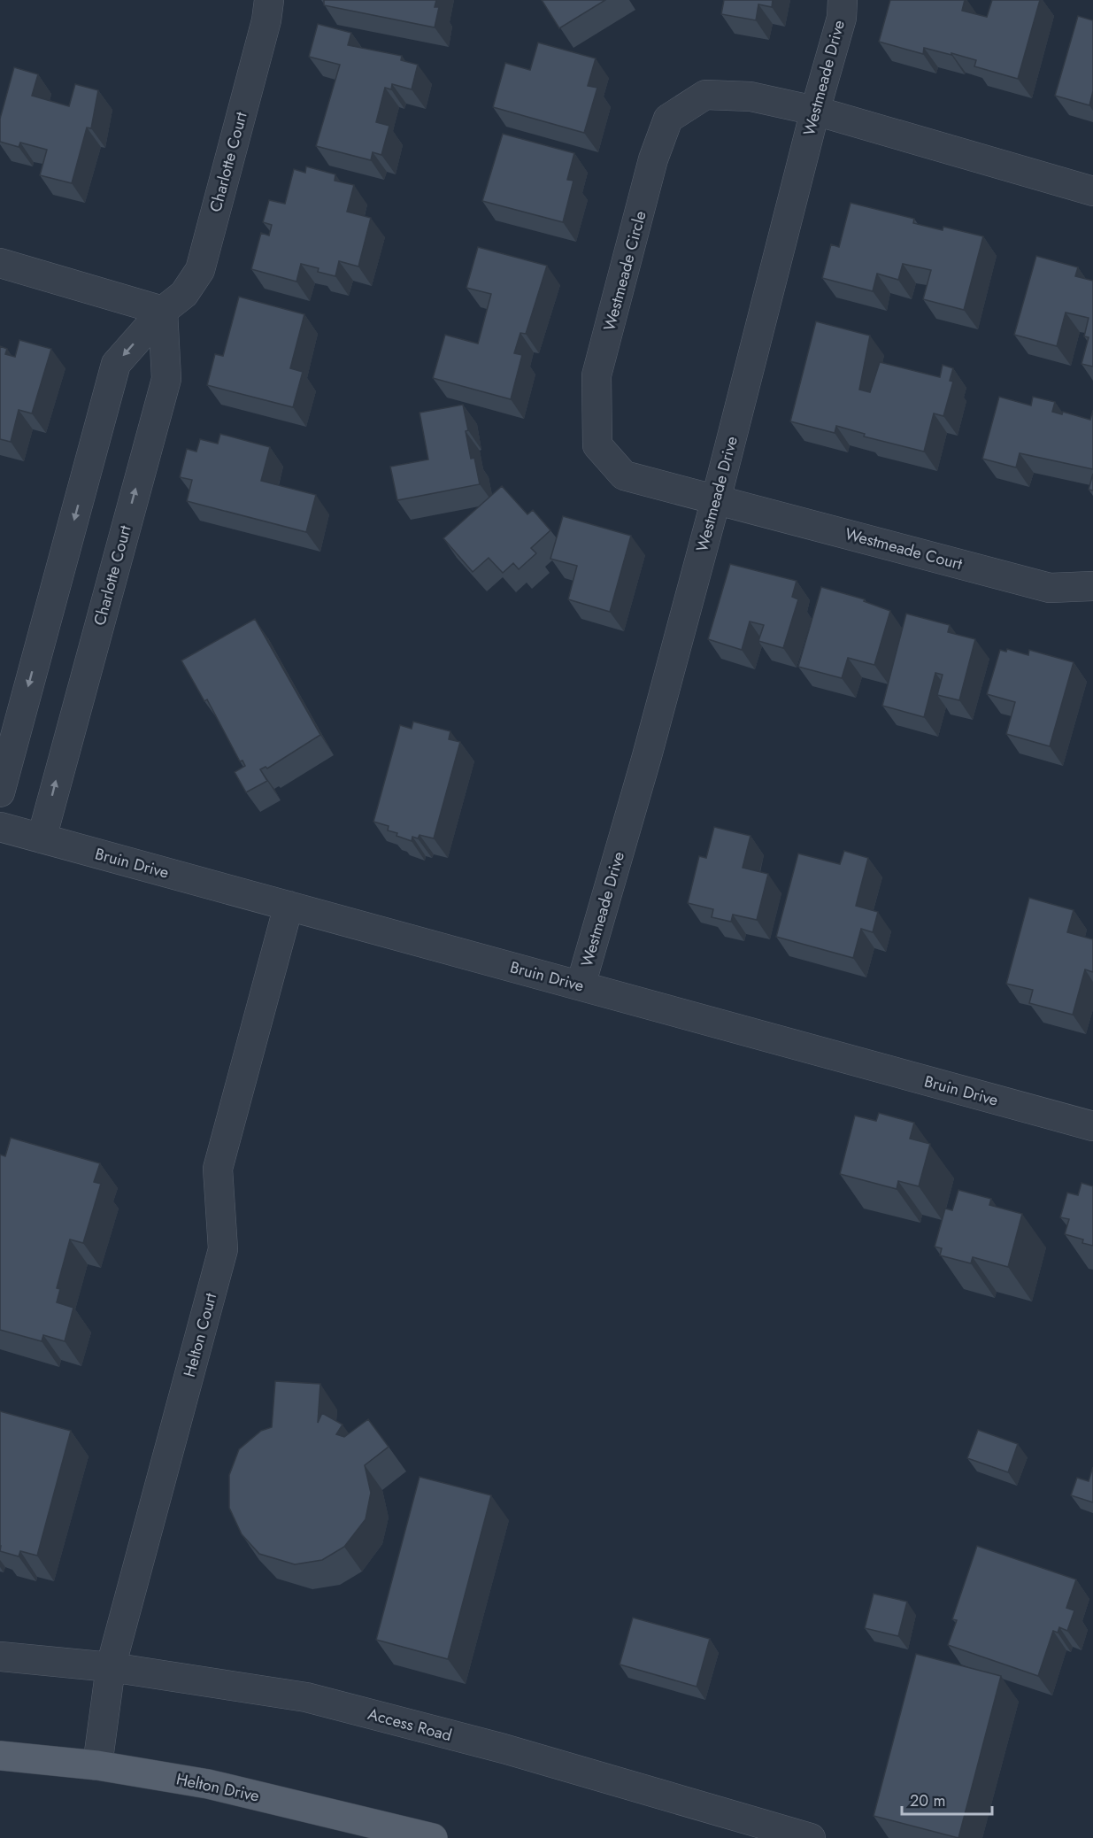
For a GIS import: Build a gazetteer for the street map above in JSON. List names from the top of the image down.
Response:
{
  "streets": {
    "main road": ["Helton Drive"],
    "street": [
      "Westmeade Drive",
      "Charlotte Court",
      "Westmeade Circle",
      "Westmeade Court",
      "Bruin Drive",
      "Helton Court",
      "Access Road"
    ]
  },
  "crossings": [
    ["Westmeade Drive", "Westmeade Circle"],
    ["Westmeade Drive", "Westmeade Court"],
    ["Westmeade Drive", "Bruin Drive"],
    ["Charlotte Court", "Bruin Drive"],
    ["Westmeade Circle", "Westmeade Court"],
    ["Bruin Drive", "Helton Court"],
    ["Helton Court", "Access Road"],
    ["Helton Court", "Helton Drive"]
  ],
  "scale_bar": "20 m"
}
